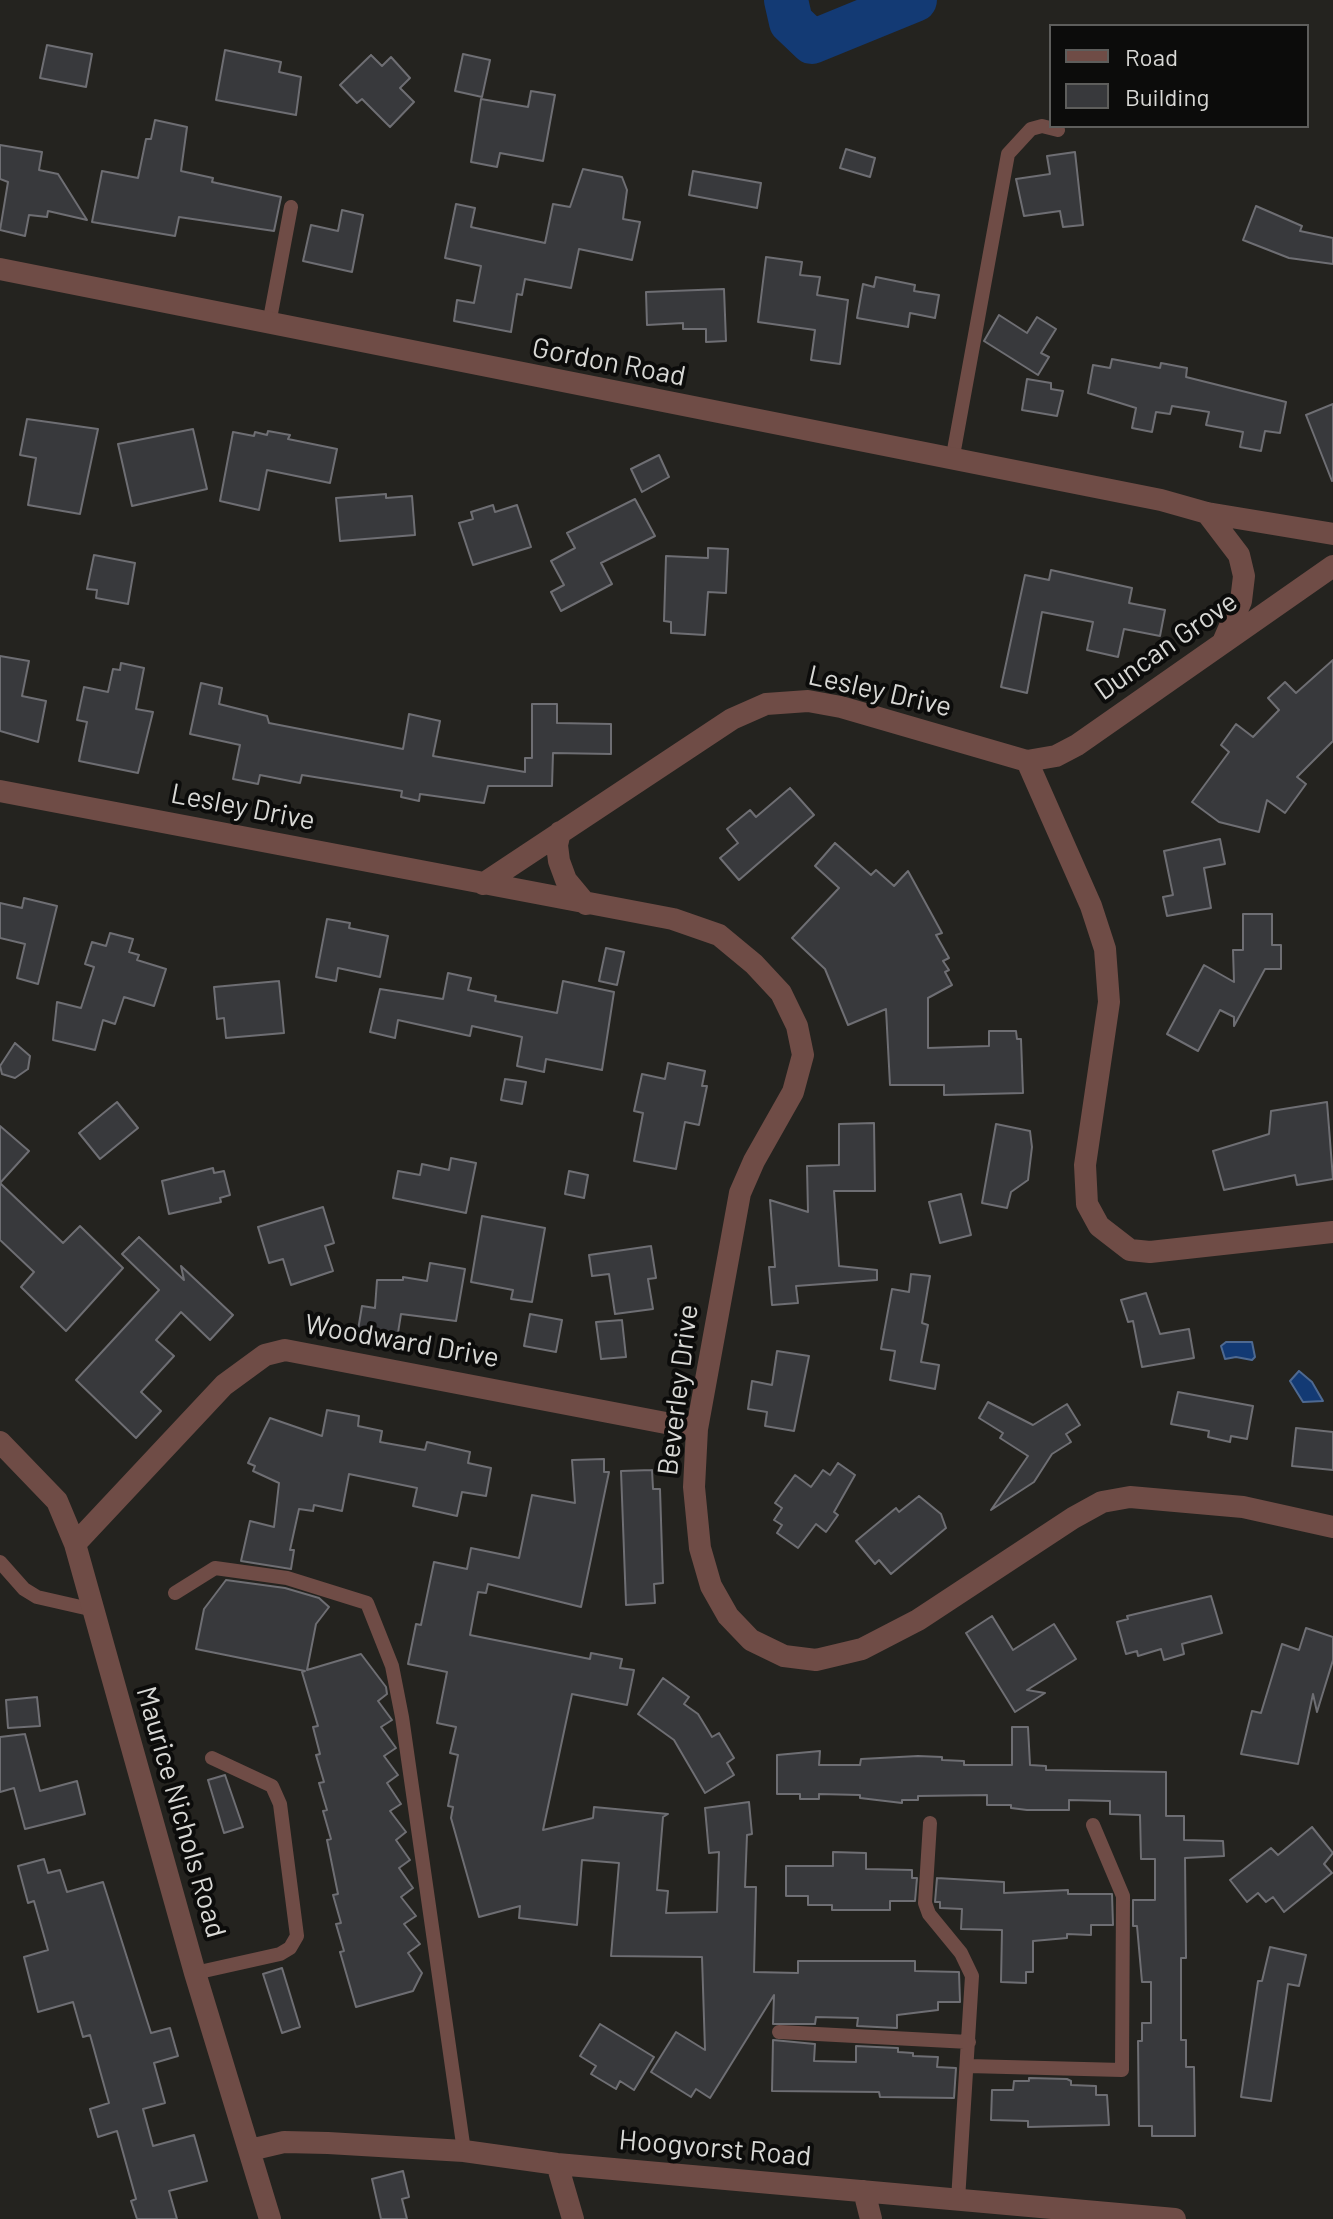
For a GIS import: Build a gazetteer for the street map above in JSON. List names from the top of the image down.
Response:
{
  "streets": {
    "street": [
      "Gordon Road",
      "Duncan Grove",
      "Lesley Drive",
      "Woodward Drive",
      "Beverley Drive",
      "Maurice Nichols Road",
      "Hoogvorst Road"
    ]
  },
  "crossings": [
    ["Duncan Grove", "Lesley Drive"],
    ["Lesley Drive", "Beverley Drive"],
    ["Woodward Drive", "Beverley Drive"],
    ["Woodward Drive", "Maurice Nichols Road"],
    ["Maurice Nichols Road", "Hoogvorst Road"]
  ],
  "legend": ["Road", "Building"]
}
